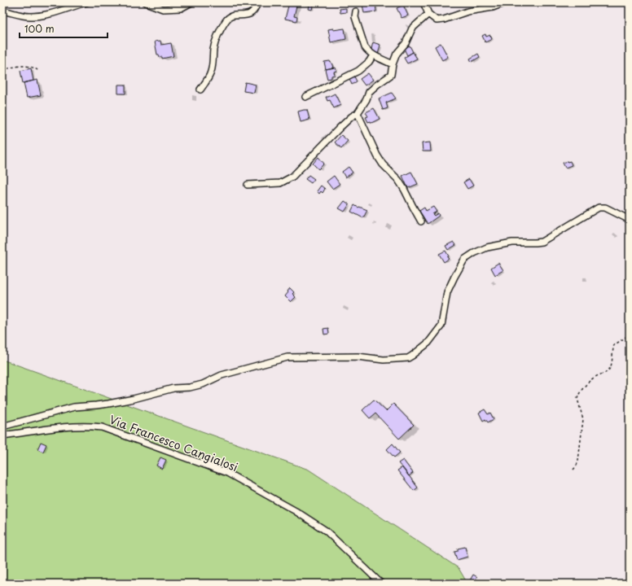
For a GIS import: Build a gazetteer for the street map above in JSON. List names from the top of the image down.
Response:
{
  "streets": {
    "street": ["Via Francesco Cangialosi"]
  },
  "scale_bar": "100 m"
}
